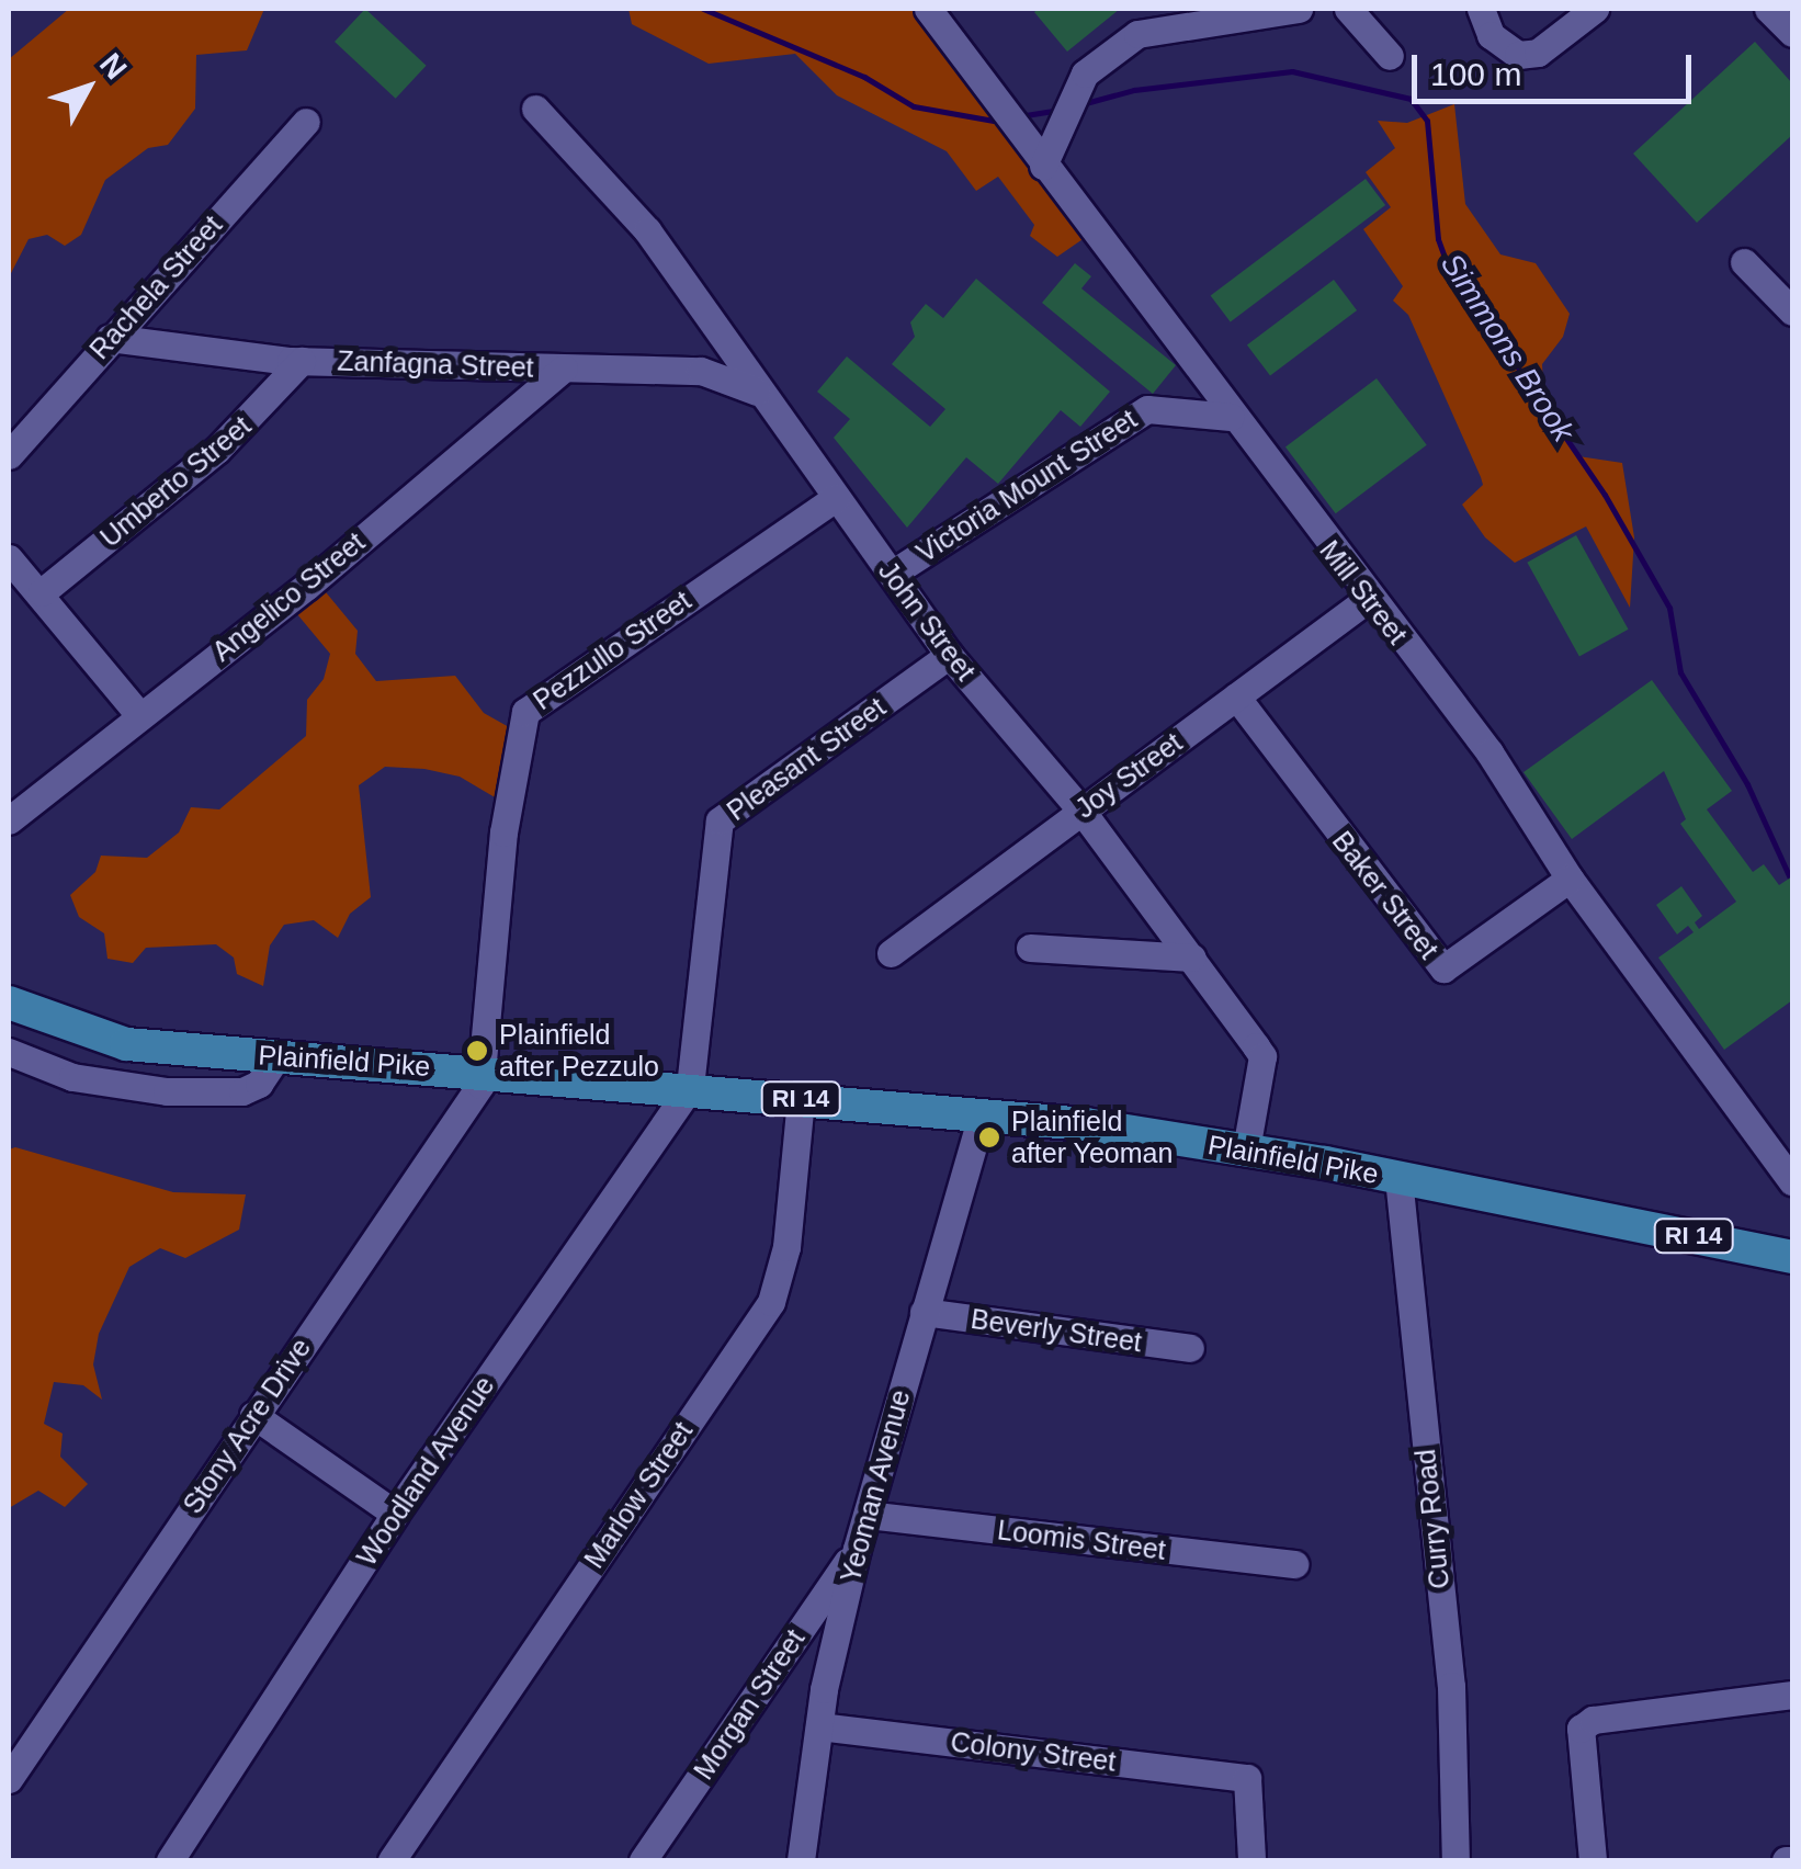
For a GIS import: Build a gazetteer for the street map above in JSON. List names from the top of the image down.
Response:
{
  "streets": {
    "main road": ["Plainfield Pike", "RI 14"],
    "street": [
      "Rachela Street",
      "Zanfagna Street",
      "Umberto Street",
      "Victoria Mount Street",
      "Mill Street",
      "Angelico Street",
      "John Street",
      "Pezzullo Street",
      "Pleasant Street",
      "Joy Street",
      "Baker Street",
      "Beverly Street",
      "Stony Acre Drive",
      "Woodland Avenue",
      "Yeoman Avenue",
      "Marlow Street",
      "Curry Road",
      "Loomis Street",
      "Morgan Street",
      "Colony Street"
    ]
  },
  "crossings": [
    ["Rachela Street", "Zanfagna Street"],
    ["Zanfagna Street", "Umberto Street"],
    ["Zanfagna Street", "Angelico Street"],
    ["Zanfagna Street", "John Street"],
    ["Victoria Mount Street", "Mill Street"],
    ["Victoria Mount Street", "John Street"],
    ["Mill Street", "Joy Street"],
    ["Mill Street", "Baker Street"],
    ["John Street", "Pezzullo Street"],
    ["John Street", "Pleasant Street"],
    ["John Street", "Joy Street"],
    ["John Street", "Plainfield Pike"],
    ["Pezzullo Street", "Plainfield Pike"],
    ["Pezzullo Street", "Stony Acre Drive"],
    ["Pleasant Street", "Plainfield Pike"],
    ["Pleasant Street", "Woodland Avenue"],
    ["Joy Street", "Baker Street"],
    ["Plainfield Pike", "Stony Acre Drive"],
    ["Plainfield Pike", "Woodland Avenue"],
    ["Plainfield Pike", "Yeoman Avenue"],
    ["Plainfield Pike", "Marlow Street"],
    ["Plainfield Pike", "Curry Road"],
    ["Beverly Street", "Yeoman Avenue"],
    ["Yeoman Avenue", "Loomis Street"],
    ["Yeoman Avenue", "Morgan Street"],
    ["Yeoman Avenue", "Colony Street"]
  ],
  "water": ["Simmons Brook"],
  "places": ["Plainfield after Pezzulo", "Plainfield after Yeoman"],
  "scale_bar": "100 m",
  "north": "top right"
}
